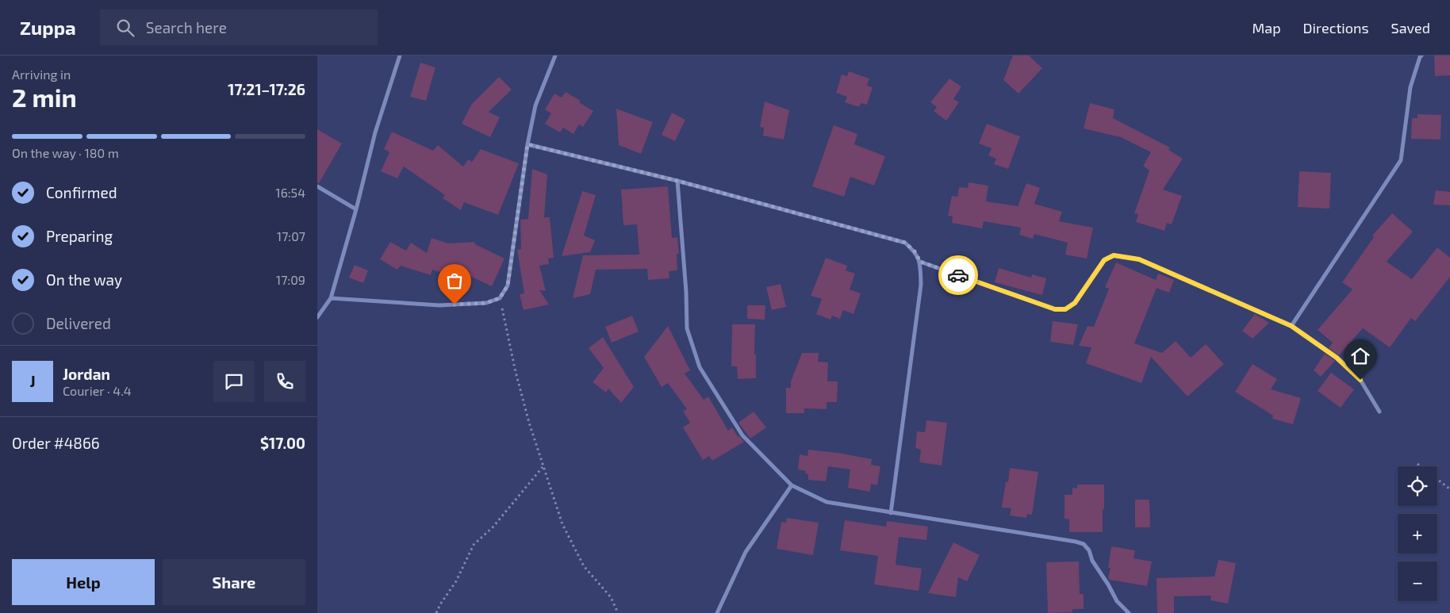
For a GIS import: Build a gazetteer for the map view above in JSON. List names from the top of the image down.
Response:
{
  "page": {
    "header": "Zuppa",
    "search": "Search here",
    "nav": ["Map", "Directions", "Saved"],
    "heading": ["2 min", "Arriving in", "17:21–17:26"],
    "panel": [
      "Jordan",
      "Courier · 4.4",
      "Order #4866",
      "$17.00"
    ],
    "bar": "On the way · 180 m",
    "list": [
      ["Confirmed", "16:54"],
      ["Preparing", "17:07"],
      ["On the way", "17:09"],
      "Delivered"
    ],
    "round": "J",
    "map_buttons": ["+", "−"],
    "buttons": ["Help", "Share"]
  }
}
